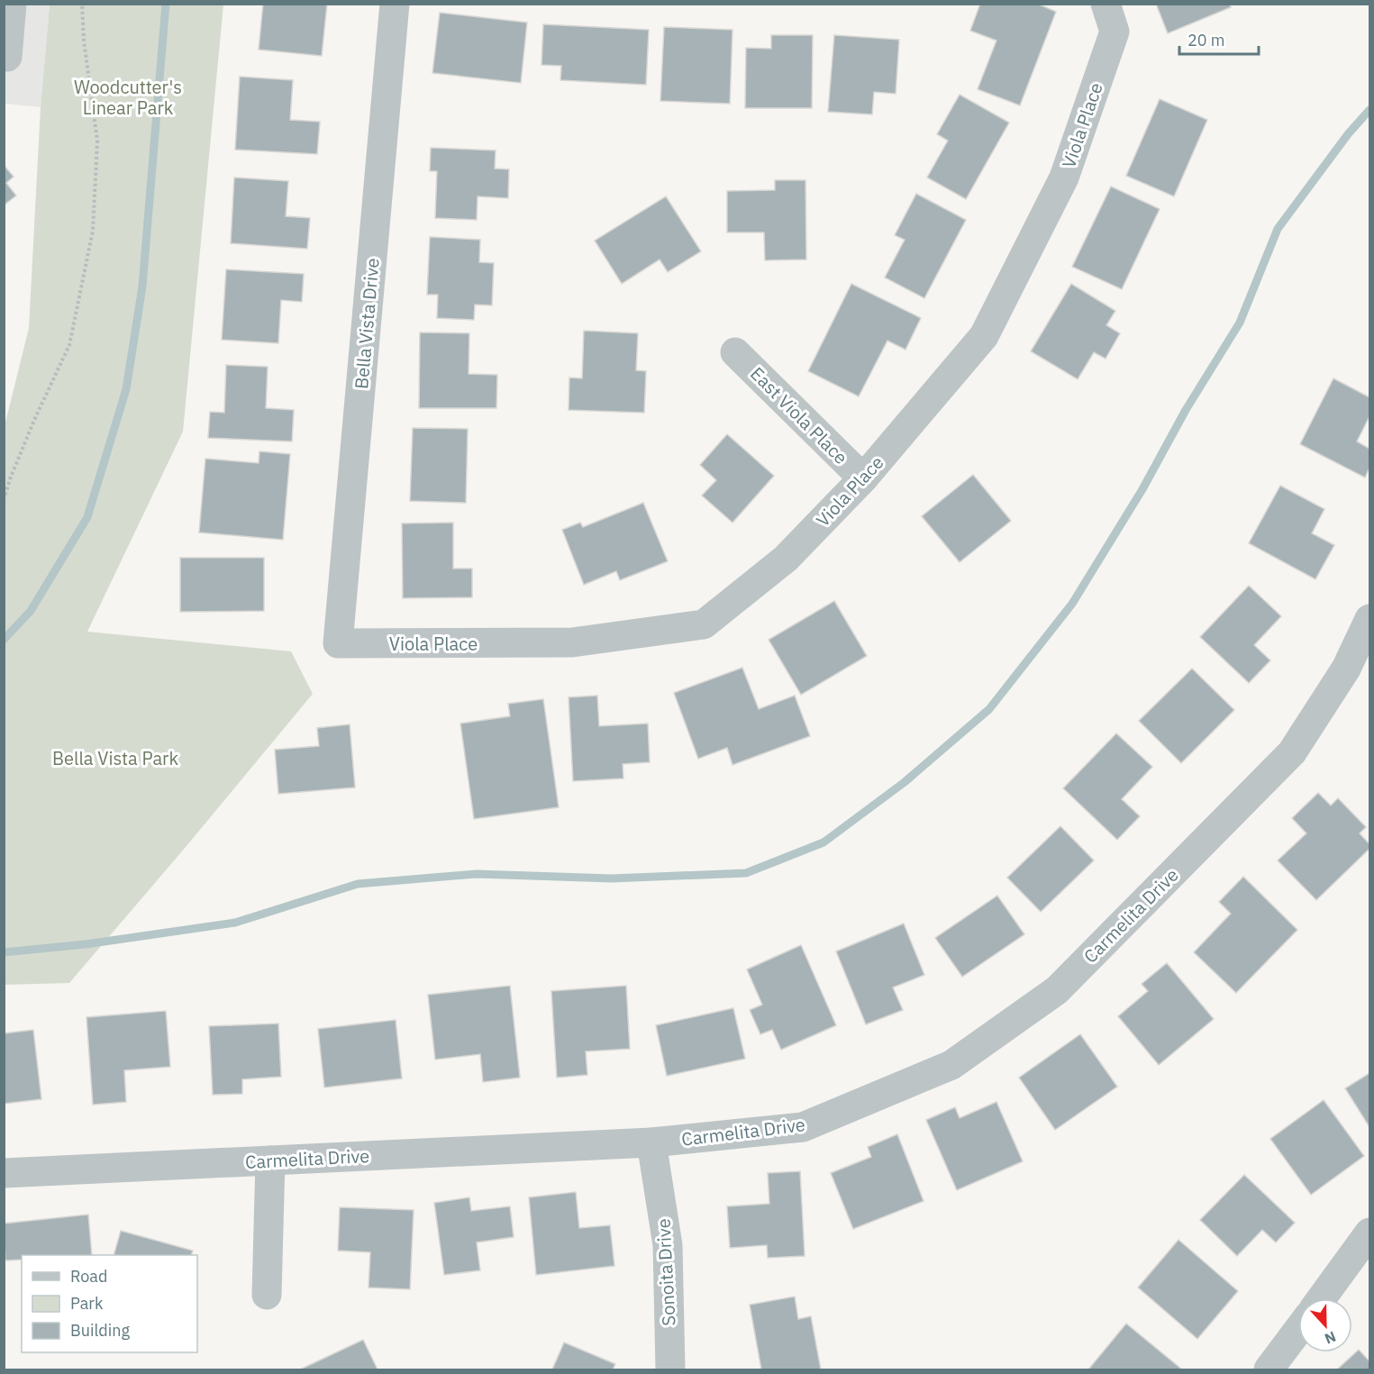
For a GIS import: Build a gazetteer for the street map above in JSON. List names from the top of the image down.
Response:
{
  "streets": {
    "street": [
      "Viola Place",
      "Bella Vista Drive",
      "East Viola Place",
      "Carmelita Drive",
      "Sonoita Drive"
    ]
  },
  "crossings": [
    ["Viola Place", "Bella Vista Drive"],
    ["Viola Place", "East Viola Place"],
    ["Carmelita Drive", "Sonoita Drive"]
  ],
  "parks": ["Woodcutter's Linear Park", "Bella Vista Park"],
  "legend": ["Road", "Park", "Building"],
  "scale_bar": "20 m",
  "north": "bottom"
}
